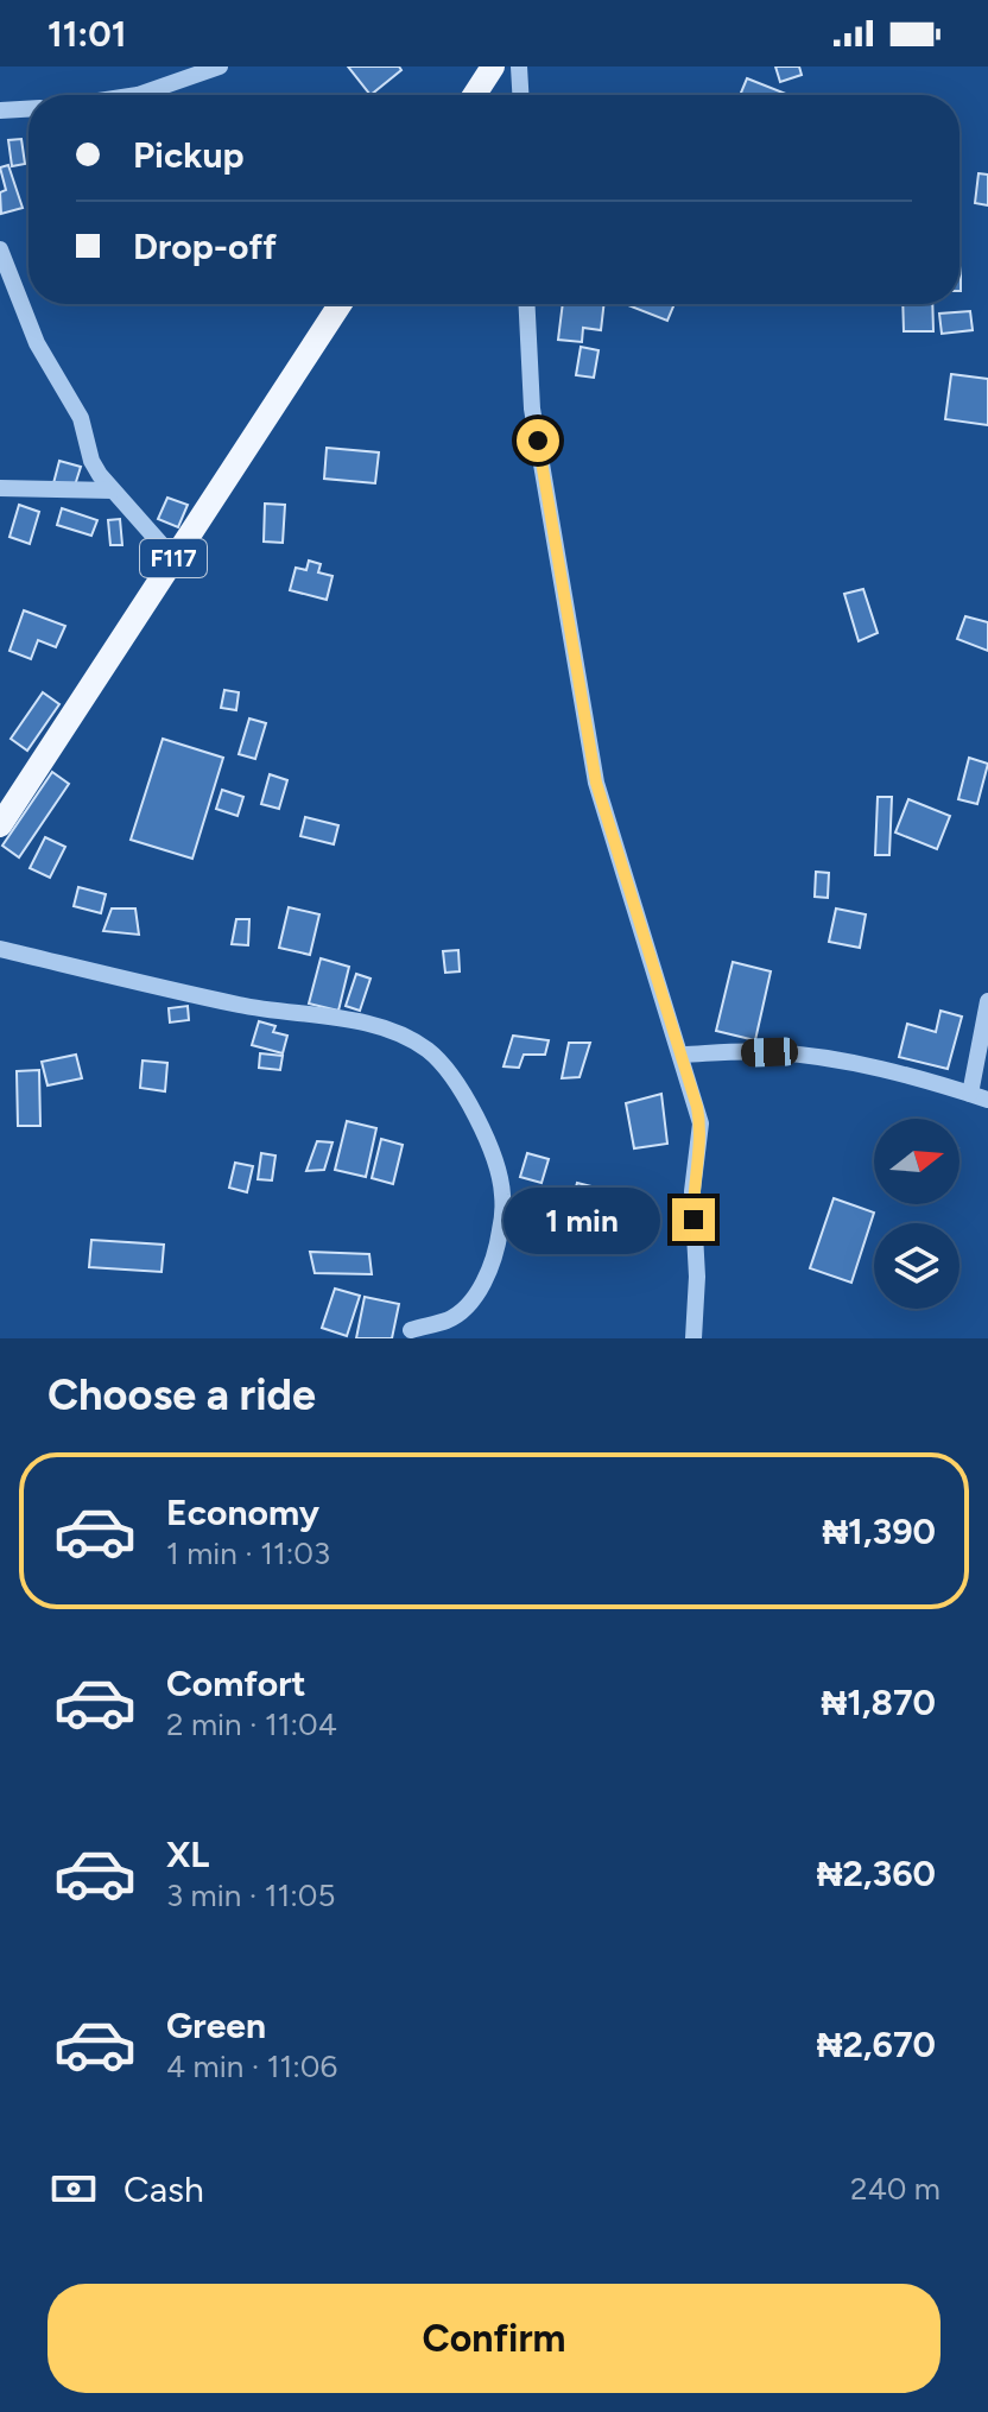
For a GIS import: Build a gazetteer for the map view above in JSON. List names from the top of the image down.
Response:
{
  "streets": {
    "main road": ["F117"]
  },
  "north": "right",
  "page": {
    "status": "11:01",
    "banner": ["Pickup", "Drop-off"],
    "bubble": "1 min",
    "heading": "Choose a ride",
    "list": [
      {
        "name": "Economy",
        "note": "1 min · 11:03",
        "value": "₦1,390"
      },
      {
        "name": "Comfort",
        "note": "2 min · 11:04",
        "value": "₦1,870"
      },
      {
        "name": "XL",
        "note": "3 min · 11:05",
        "value": "₦2,360"
      },
      {
        "name": "Green",
        "note": "4 min · 11:06",
        "value": "₦2,670"
      }
    ],
    "pay": ["Cash", "240 m"],
    "buttons": "Confirm"
  }
}
